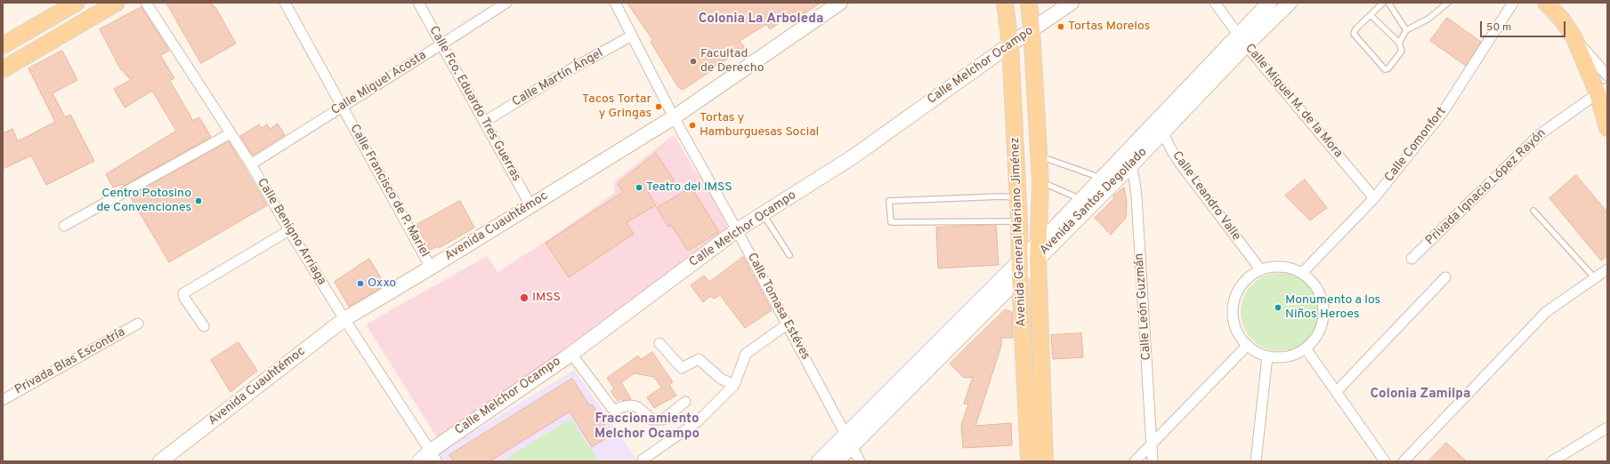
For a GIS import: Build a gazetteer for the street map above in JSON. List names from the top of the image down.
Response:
{
  "streets": {
    "main road": ["Avenida General Mariano Jiménez"],
    "street": [
      "Calle Melchor Ocampo",
      "Calle Martín Ángel",
      "Calle Miguel Acosta",
      "Calle Miguel M. de la Mora",
      "Calle Fco. Eduardo Tres Guerras",
      "Calle Comonfort",
      "Privada Ignacio López Rayón",
      "Calle Francisco de P. Mariel",
      "Calle Leandro Valle",
      "Avenida Santos Degollado",
      "Avenida Cuauhtémoc",
      "Calle Benigno Arriaga",
      "Calle Tomasa Estéves",
      "Calle León Guzmán",
      "Privada Blas Escontría"
    ]
  },
  "crossings": [
    ["Calle Melchor Ocampo", "Calle Benigno Arriaga"],
    ["Calle Melchor Ocampo", "Avenida General Mariano Jiménez"],
    ["Calle Melchor Ocampo", "Calle Tomasa Estéves"],
    ["Calle Martín Ángel", "Calle Fco. Eduardo Tres Guerras"],
    ["Calle Martín Ángel", "Calle Tomasa Estéves"],
    ["Calle Miguel Acosta", "Calle Fco. Eduardo Tres Guerras"],
    ["Calle Miguel Acosta", "Calle Francisco de P. Mariel"],
    ["Calle Miguel Acosta", "Calle Benigno Arriaga"],
    ["Calle Miguel M. de la Mora", "Calle Comonfort"],
    ["Calle Miguel M. de la Mora", "Avenida Santos Degollado"],
    ["Calle Fco. Eduardo Tres Guerras", "Avenida Cuauhtémoc"],
    ["Calle Comonfort", "Calle Leandro Valle"],
    ["Calle Francisco de P. Mariel", "Avenida Cuauhtémoc"],
    ["Calle Leandro Valle", "Avenida Santos Degollado"],
    ["Avenida Santos Degollado", "Avenida General Mariano Jiménez"],
    ["Avenida Santos Degollado", "Calle Tomasa Estéves"],
    ["Avenida Santos Degollado", "Calle León Guzmán"],
    ["Avenida Cuauhtémoc", "Calle Benigno Arriaga"],
    ["Avenida Cuauhtémoc", "Calle Tomasa Estéves"]
  ],
  "districts": ["Colonia La Arboleda", "Colonia Zamilpa", "Fraccionamiento Melchor Ocampo"],
  "places": [
    "Tortas Morelos",
    "Facultad de Derecho",
    "Tacos Tortar y Gringas",
    "Tortas y Hamburguesas Social",
    "Teatro del IMSS",
    "Centro Potosino de Convenciones",
    "Oxxo",
    "IMSS",
    "Monumento a los Niños Heroes"
  ],
  "scale_bar": "50 m"
}
